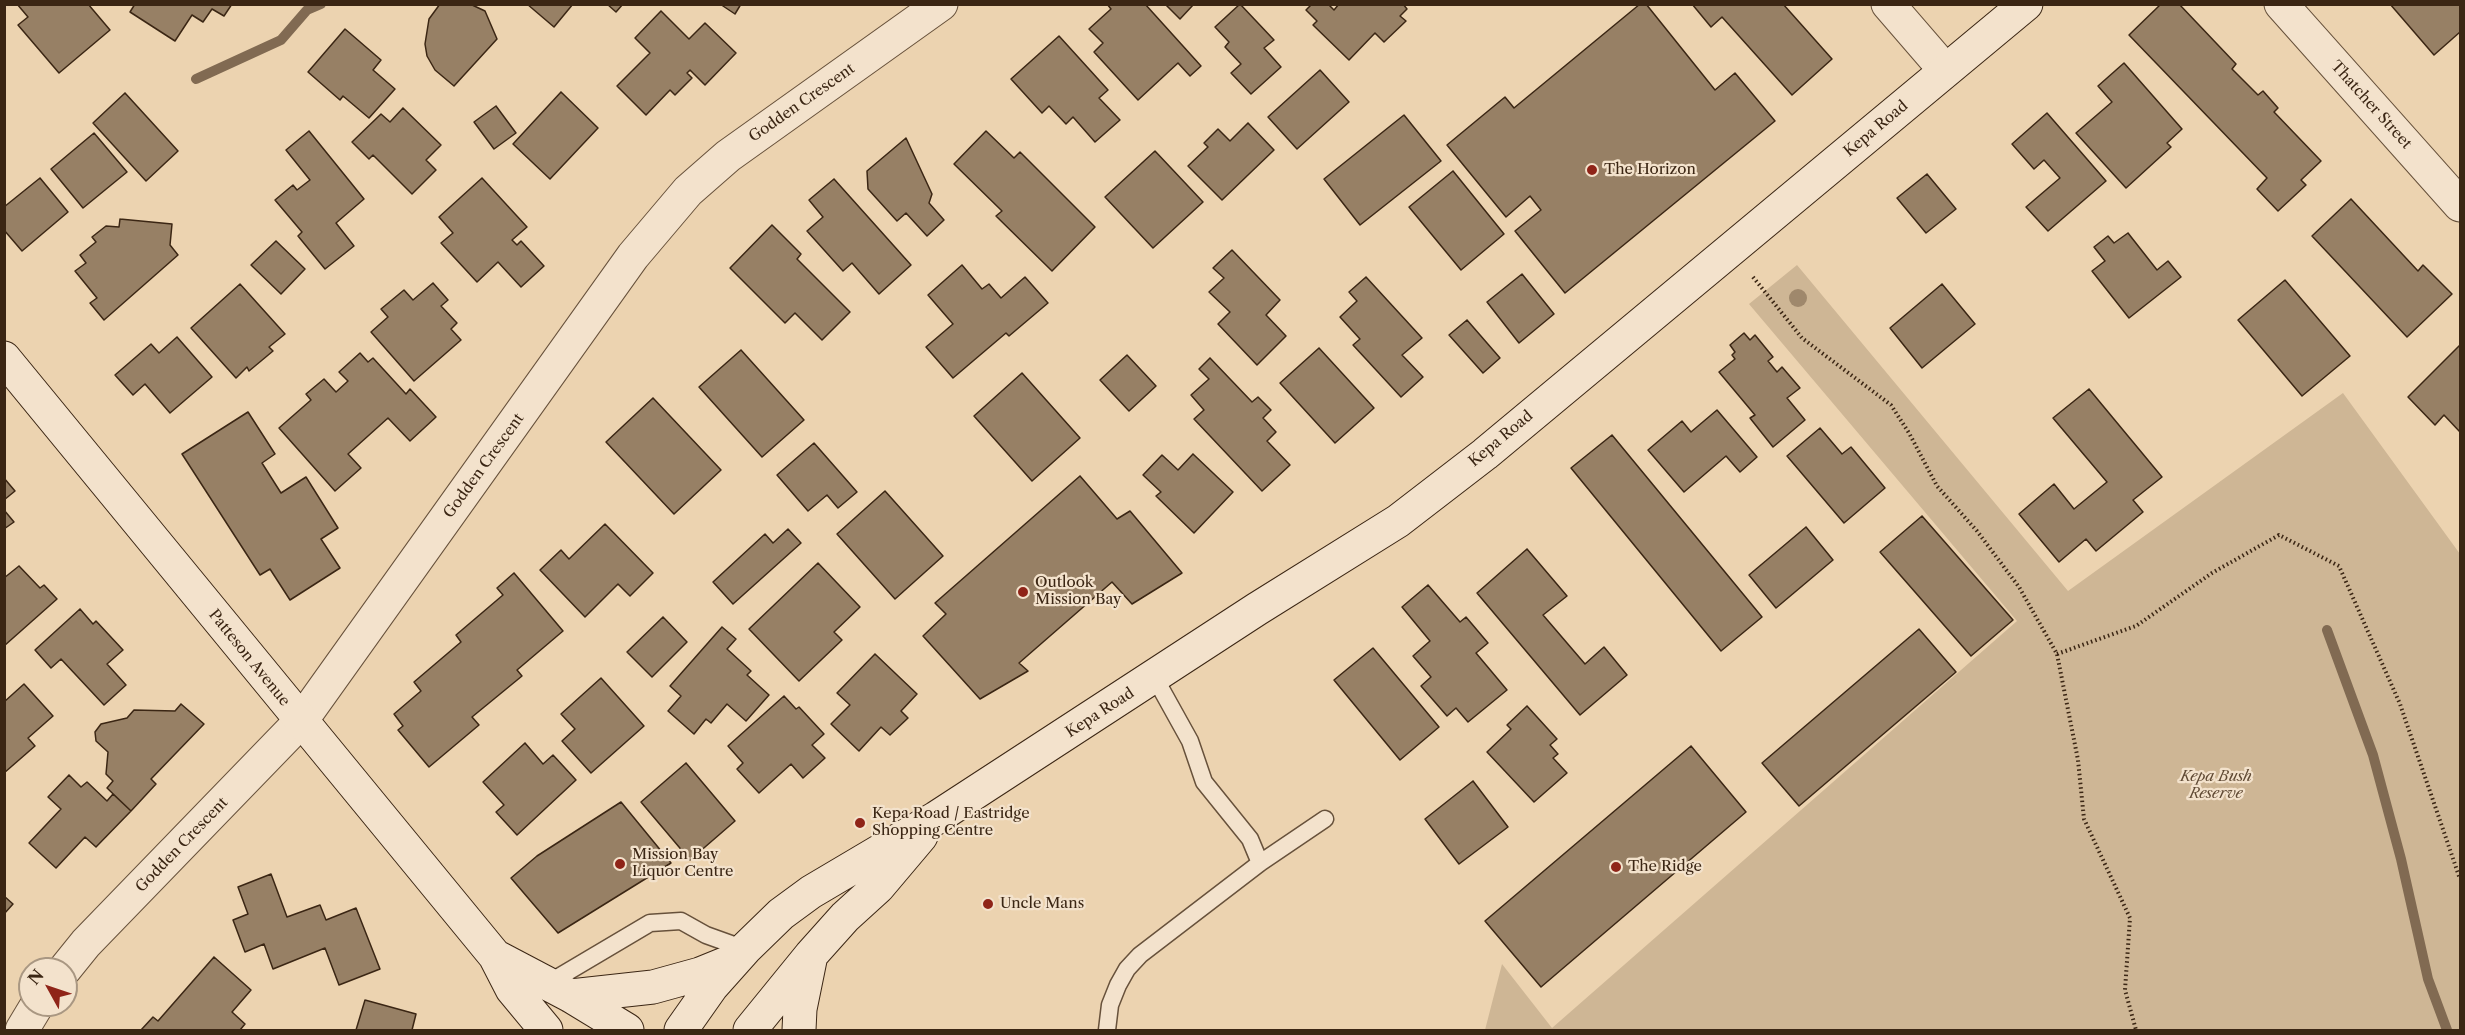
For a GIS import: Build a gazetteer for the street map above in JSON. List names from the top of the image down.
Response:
{
  "streets": {
    "main road": [
      "Godden Crescent",
      "Thatcher Street",
      "Kepa Road",
      "Patteson Avenue"
    ]
  },
  "crossings": [
    ["Godden Crescent", "Patteson Avenue"]
  ],
  "parks": ["Kepa Bush Reserve"],
  "places": [
    "The Horizon",
    "Outlook Mission Bay",
    "Kepa Road / Eastridge Shopping Centre",
    "Mission Bay Liquor Centre",
    "The Ridge",
    "Uncle Mans"
  ],
  "north": "top left"
}
